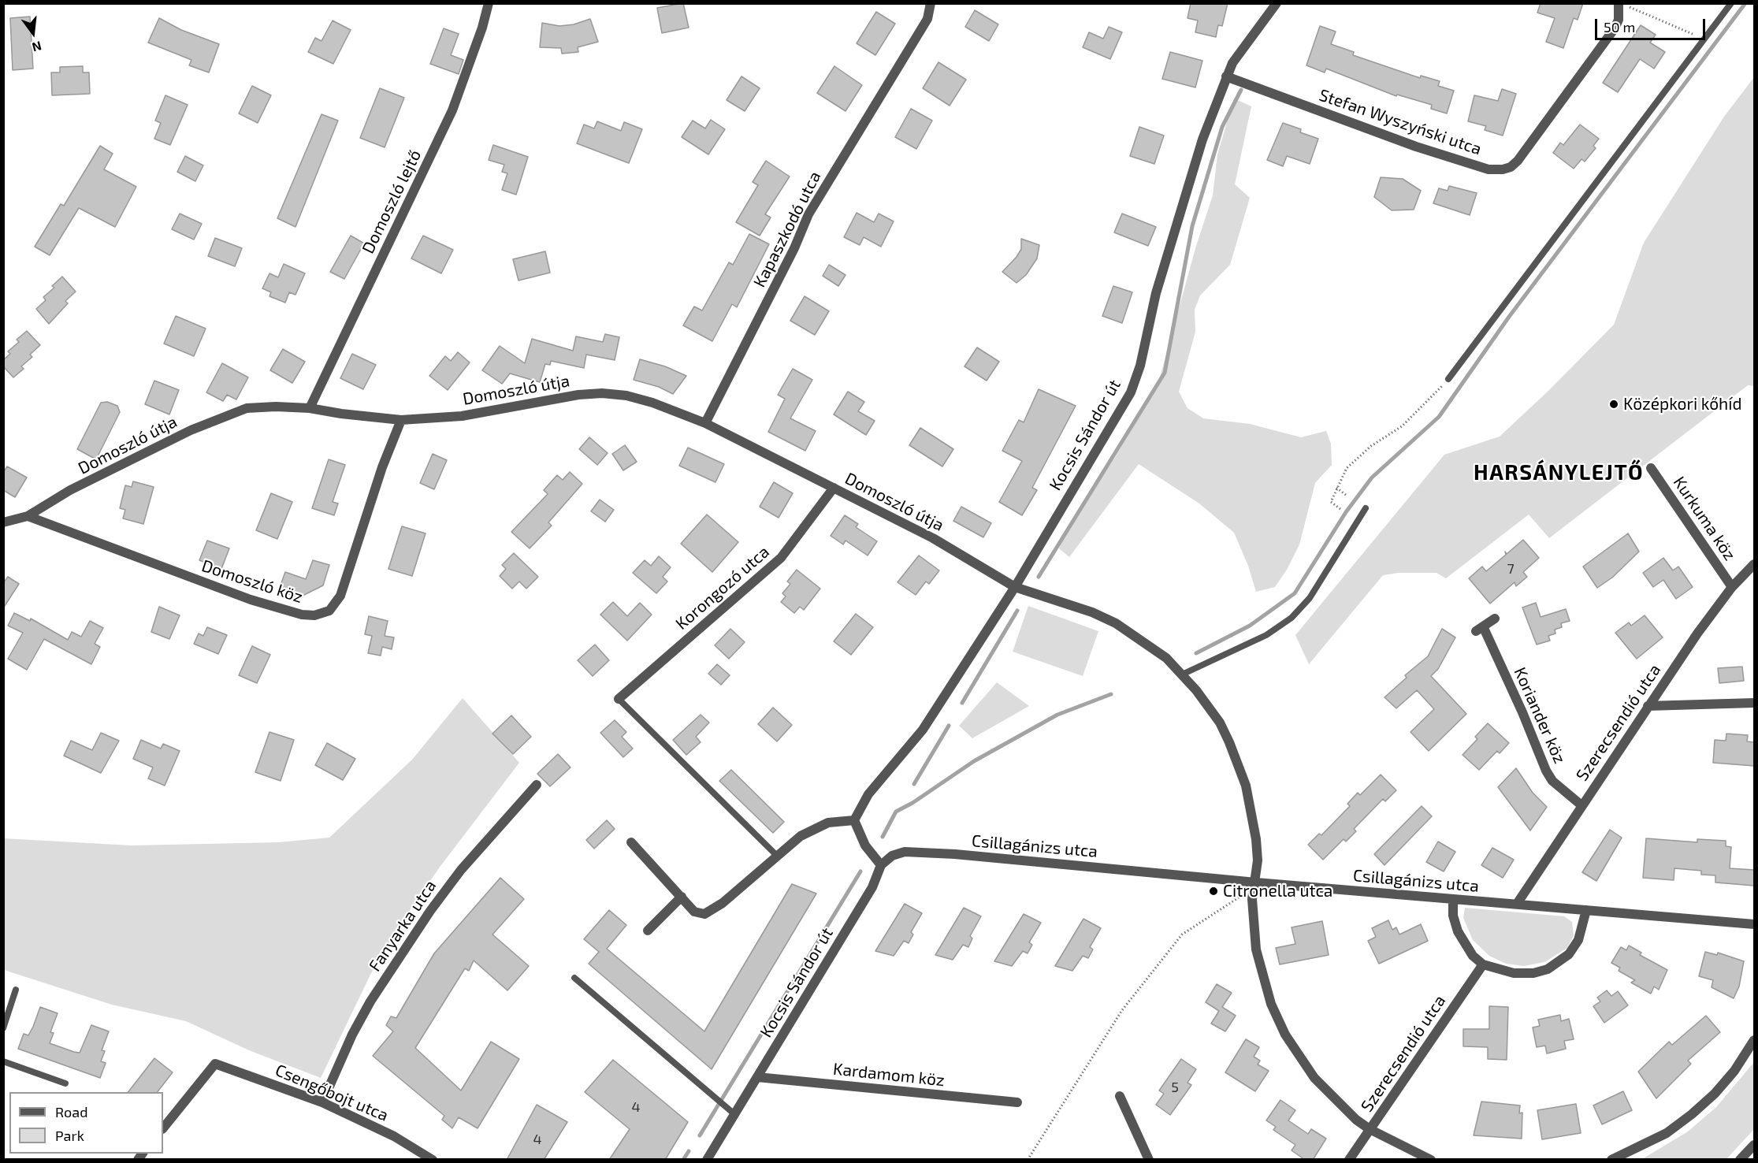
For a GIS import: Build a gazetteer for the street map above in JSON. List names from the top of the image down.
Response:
{
  "streets": {
    "street": [
      "Stefan Wyszyński utca",
      "Domoszló lejtő",
      "Kapaszkodó utca",
      "Domoszló útja",
      "Kocsis Sándor út",
      "Kurkuma köz",
      "Domoszló köz",
      "Korongozó utca",
      "Koriander köz",
      "Szerecsendió utca",
      "Csillagánizs utca",
      "Fanyarka utca",
      "Kardamom köz",
      "Csengőbojt utca"
    ]
  },
  "crossings": [
    ["Stefan Wyszyński utca", "Kocsis Sándor út"],
    ["Domoszló lejtő", "Domoszló útja"],
    ["Kapaszkodó utca", "Domoszló útja"],
    ["Domoszló útja", "Kocsis Sándor út"],
    ["Domoszló útja", "Domoszló köz"],
    ["Domoszló útja", "Korongozó utca"],
    ["Domoszló útja", "Szerecsendió utca"],
    ["Domoszló útja", "Csillagánizs utca"],
    ["Kocsis Sándor út", "Csillagánizs utca"],
    ["Kocsis Sándor út", "Kardamom köz"],
    ["Kurkuma köz", "Szerecsendió utca"],
    ["Koriander köz", "Szerecsendió utca"],
    ["Szerecsendió utca", "Csillagánizs utca"],
    ["Fanyarka utca", "Csengőbojt utca"]
  ],
  "districts": ["HARSÁNYLEJTŐ"],
  "places": ["Középkori kőhíd", "Citronella utca"],
  "house_numbers": [
    "7",
    "5",
    "4",
    "4"
  ],
  "legend": ["Road", "Park"],
  "scale_bar": "50 m",
  "north": "bottom"
}
